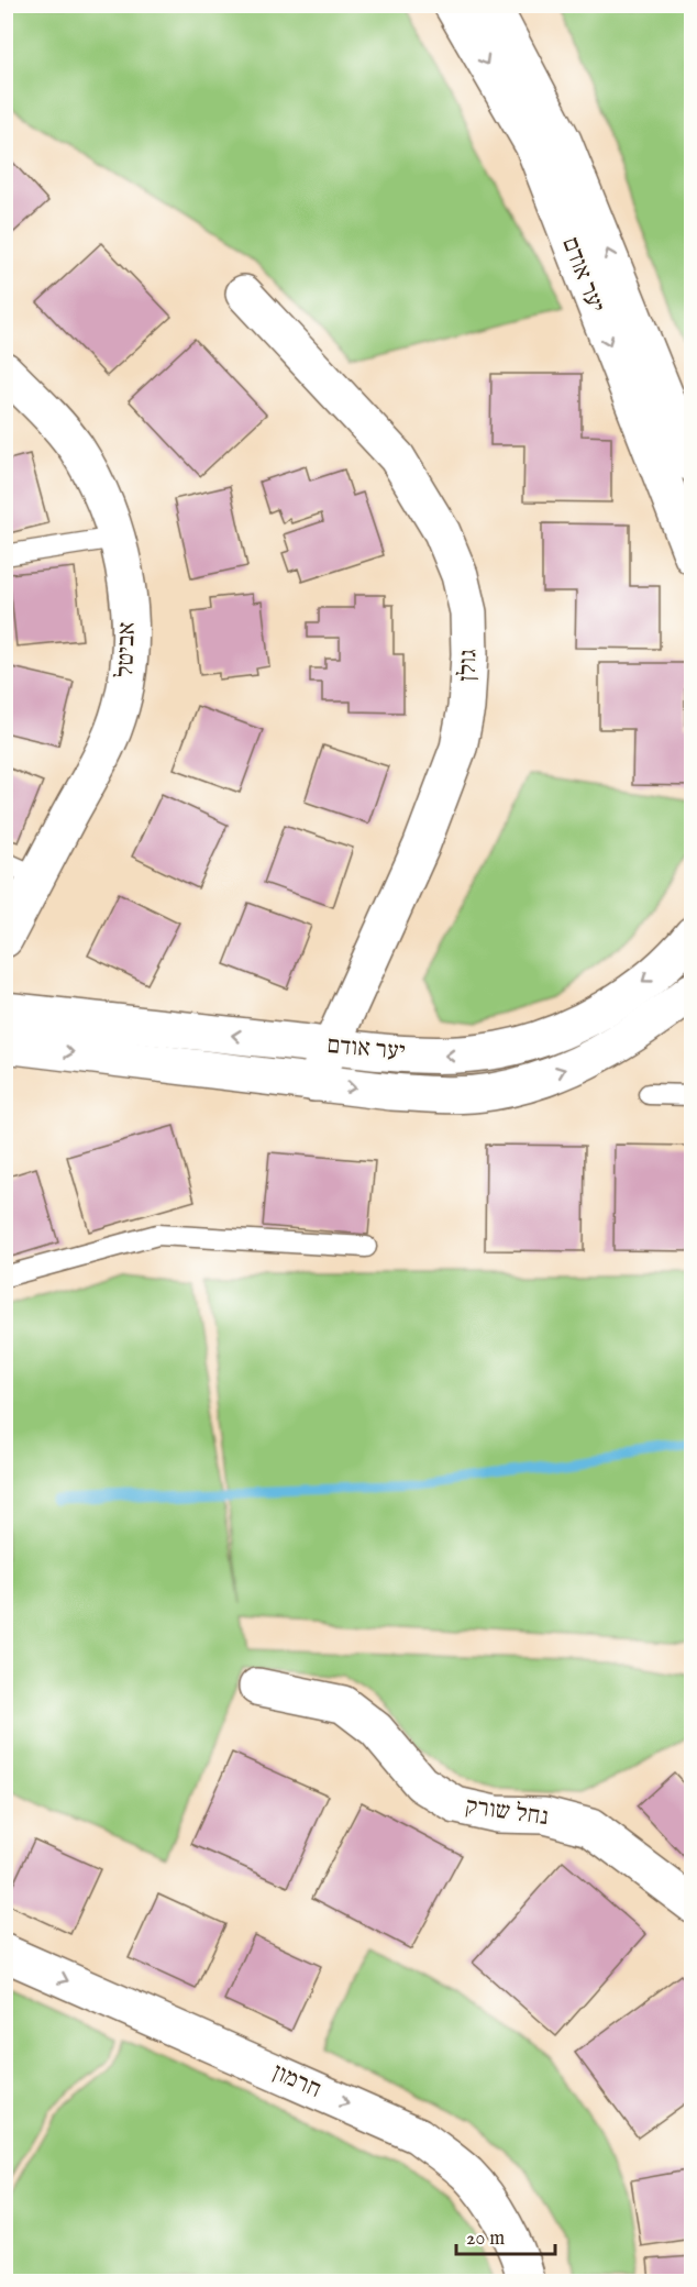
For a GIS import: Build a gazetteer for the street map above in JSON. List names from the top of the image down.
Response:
{
  "streets": {
    "street": [
      "יער אודם",
      "אביטל",
      "גולן",
      "נחל שורק",
      "חרמון"
    ]
  },
  "crossings": [
    ["יער אודם", "גולן"]
  ],
  "one_way": ["חרמון"],
  "scale_bar": "20 m"
}
